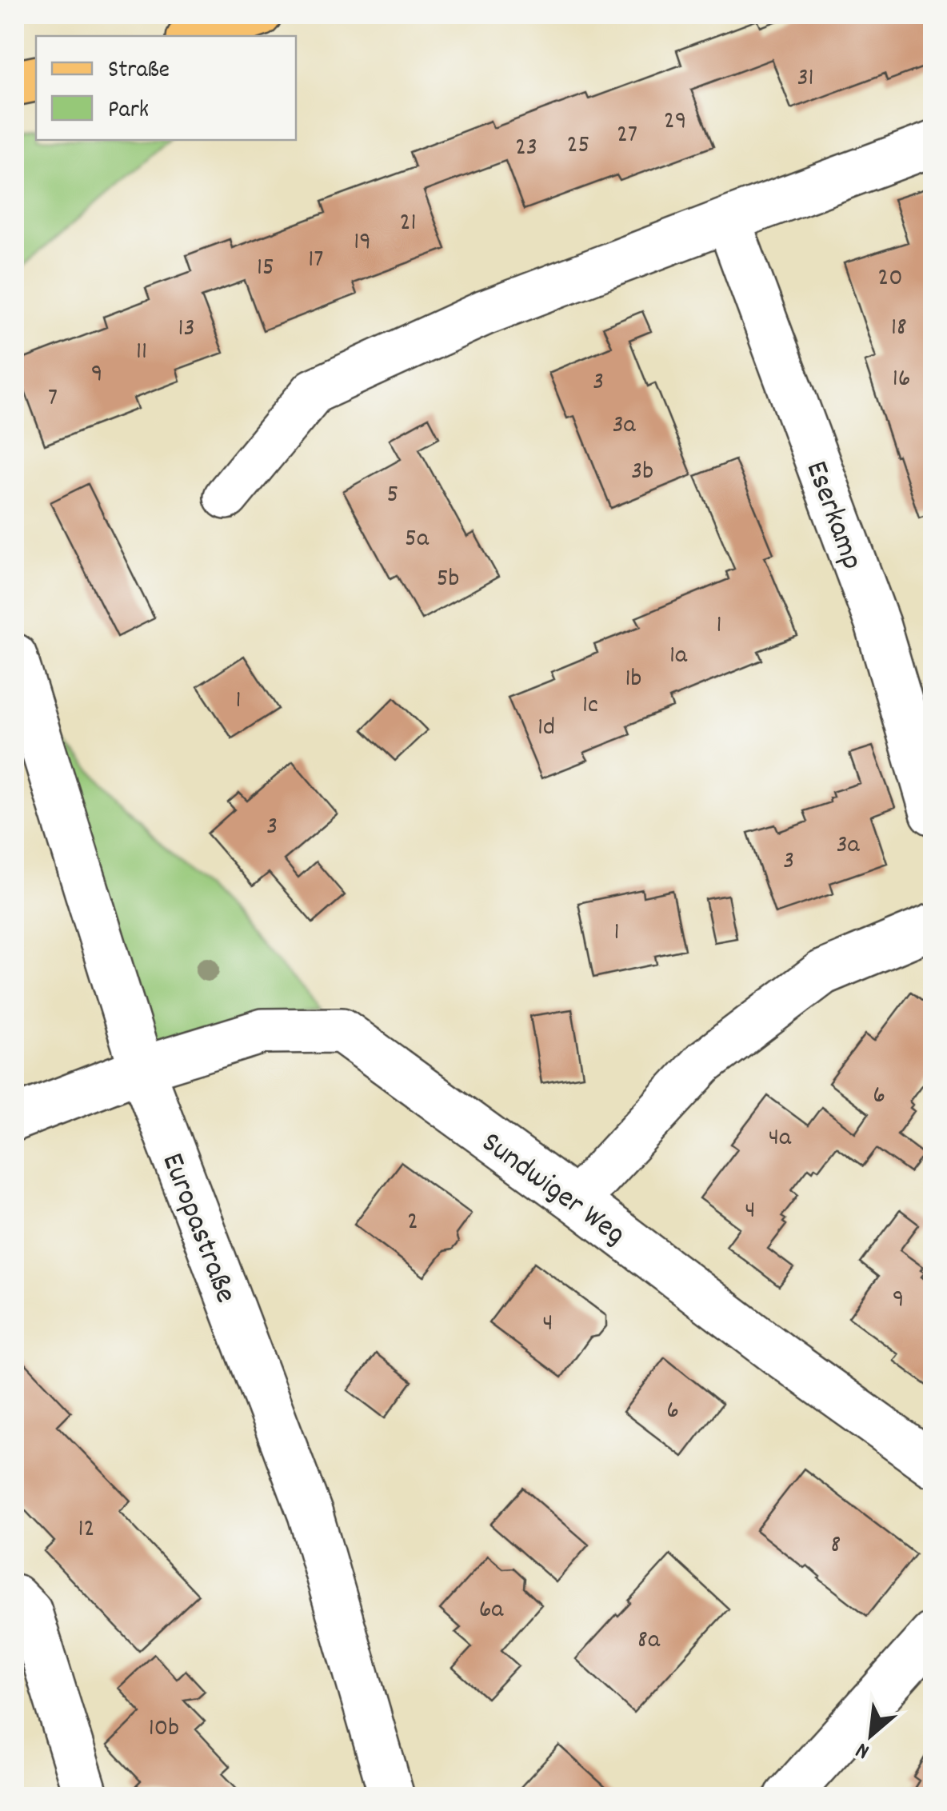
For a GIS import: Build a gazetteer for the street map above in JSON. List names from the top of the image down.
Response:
{
  "streets": {
    "street": ["Eserkamp", "Sundwiger Weg", "Europastraße"]
  },
  "crossings": [
    ["Sundwiger Weg", "Europastraße"]
  ],
  "house_numbers": [
    "31",
    "29",
    "27",
    "25",
    "23",
    "21",
    "19",
    "17",
    "15",
    "20",
    "18",
    "13",
    "11",
    "9",
    "16",
    "3",
    "7",
    "3a",
    "3b",
    "5",
    "5a",
    "5b",
    "1",
    "1a",
    "1b",
    "1",
    "1c",
    "1d",
    "3",
    "3a",
    "3",
    "1",
    "6",
    "4a",
    "4",
    "2",
    "9",
    "4",
    "6",
    "12",
    "8",
    "6a",
    "8a",
    "10b"
  ],
  "legend": ["Straße", "Park"],
  "north": "bottom left"
}
